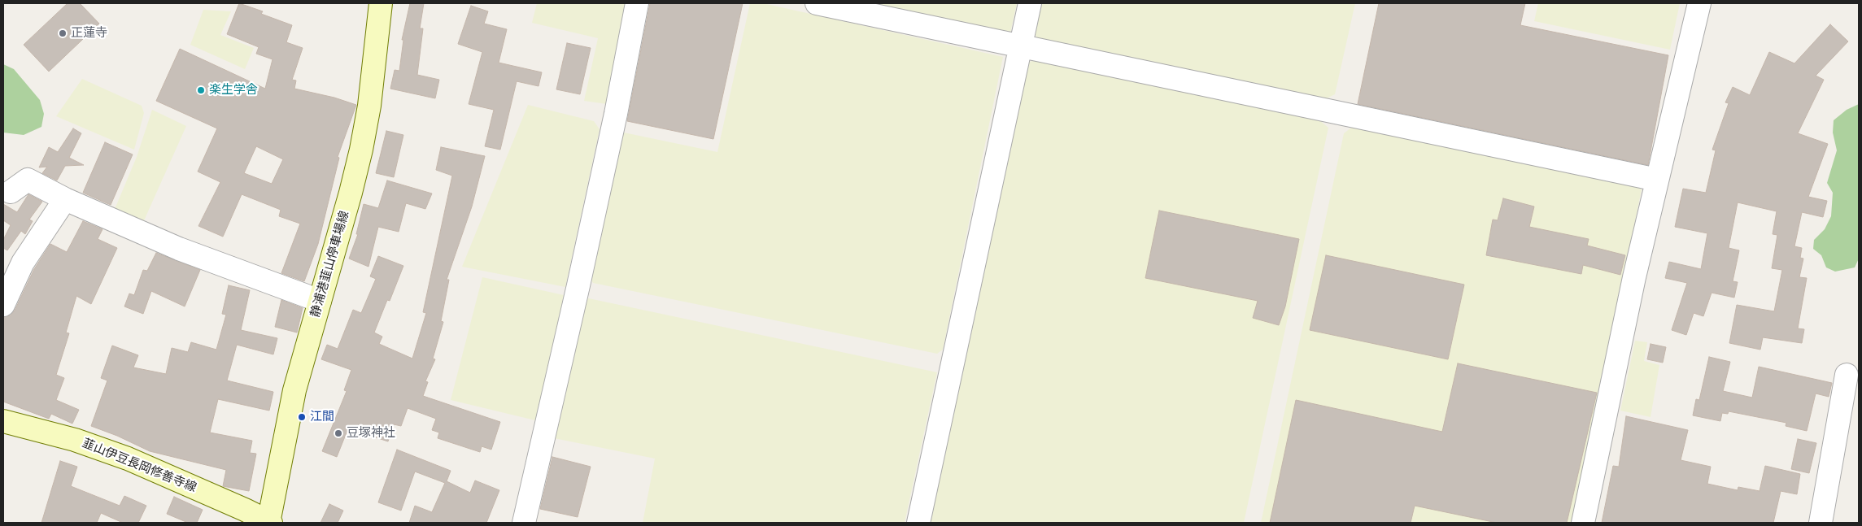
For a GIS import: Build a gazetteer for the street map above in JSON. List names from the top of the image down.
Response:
{
  "streets": {
    "main road": ["静浦港韮山停車場線", "韮山伊豆長岡修善寺線"]
  },
  "crossings": [
    ["静浦港韮山停車場線", "韮山伊豆長岡修善寺線"]
  ],
  "places": [
    "正蓮寺",
    "楽生学舎",
    "江間",
    "豆塚神社"
  ]
}
